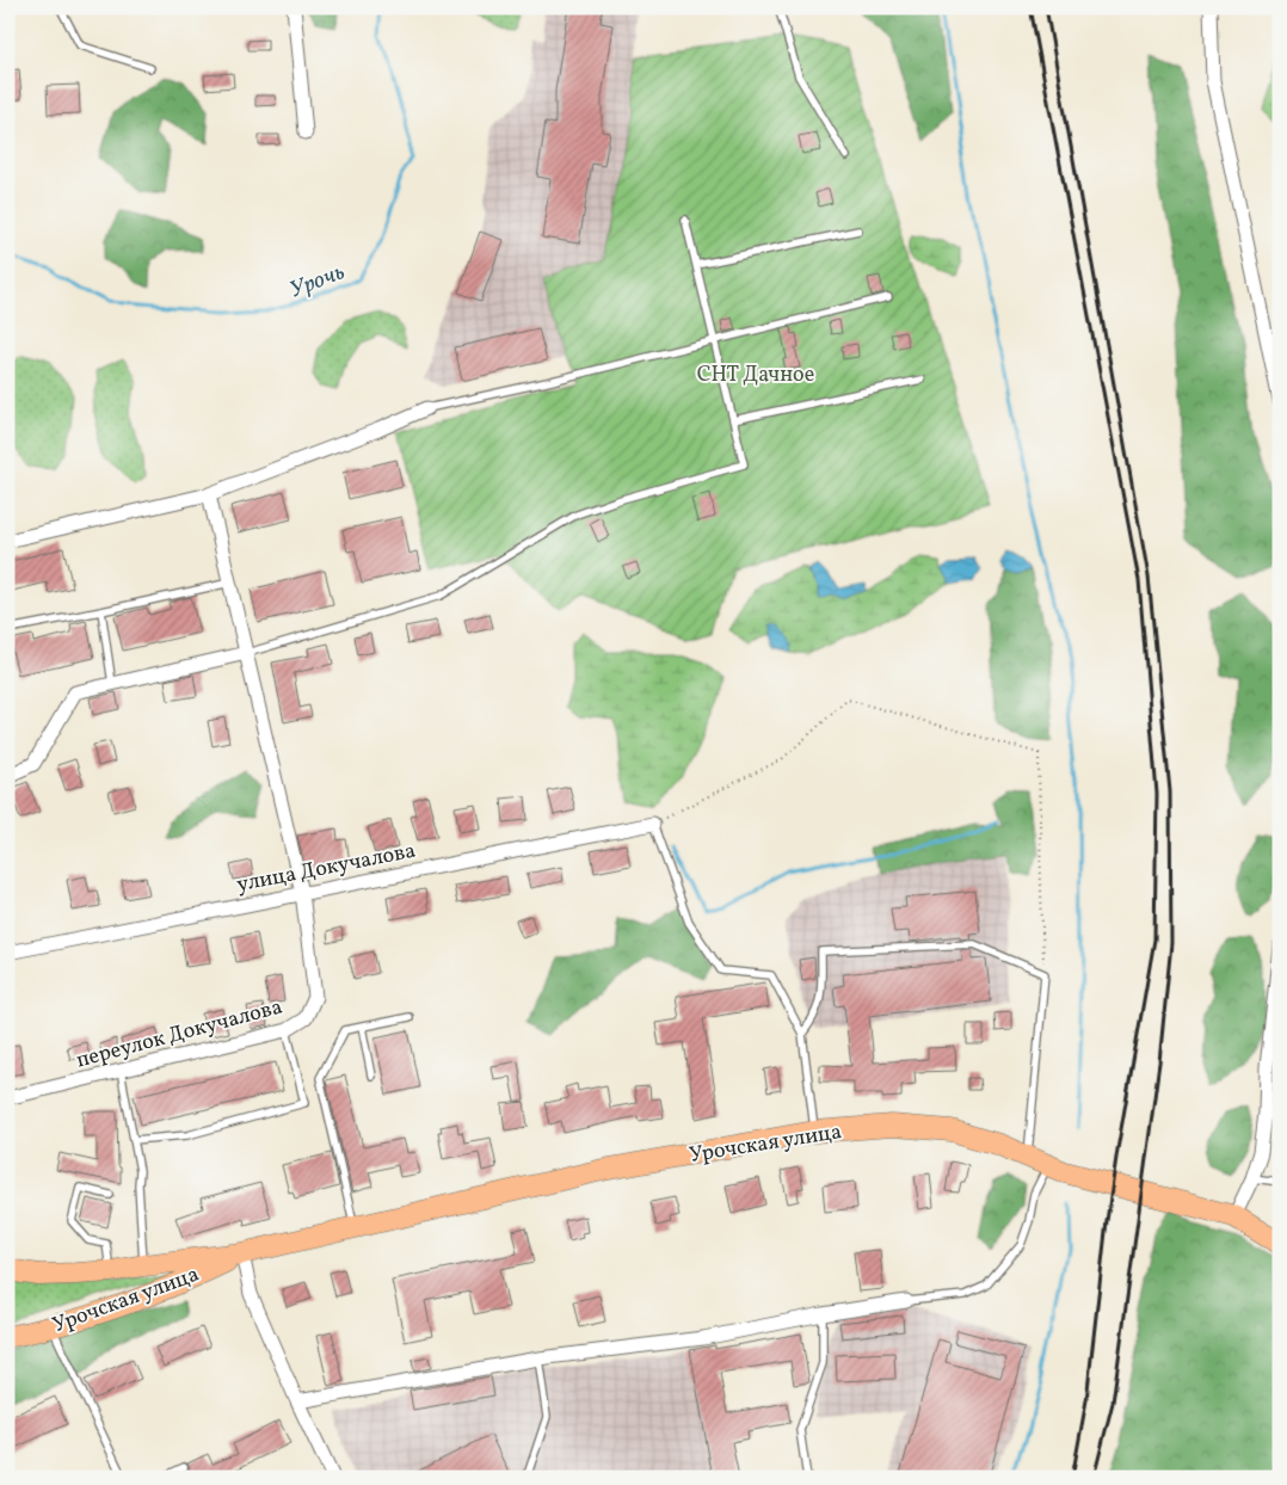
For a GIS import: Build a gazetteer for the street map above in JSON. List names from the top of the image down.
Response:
{
  "streets": {
    "main road": ["Урочская улица"],
    "street": ["улица Докучалова", "переулок Докучалова"]
  },
  "crossings": [
    ["улица Докучалова", "переулок Докучалова"]
  ],
  "water": ["Урочь"],
  "parks": ["СНТ Дачное"]
}
